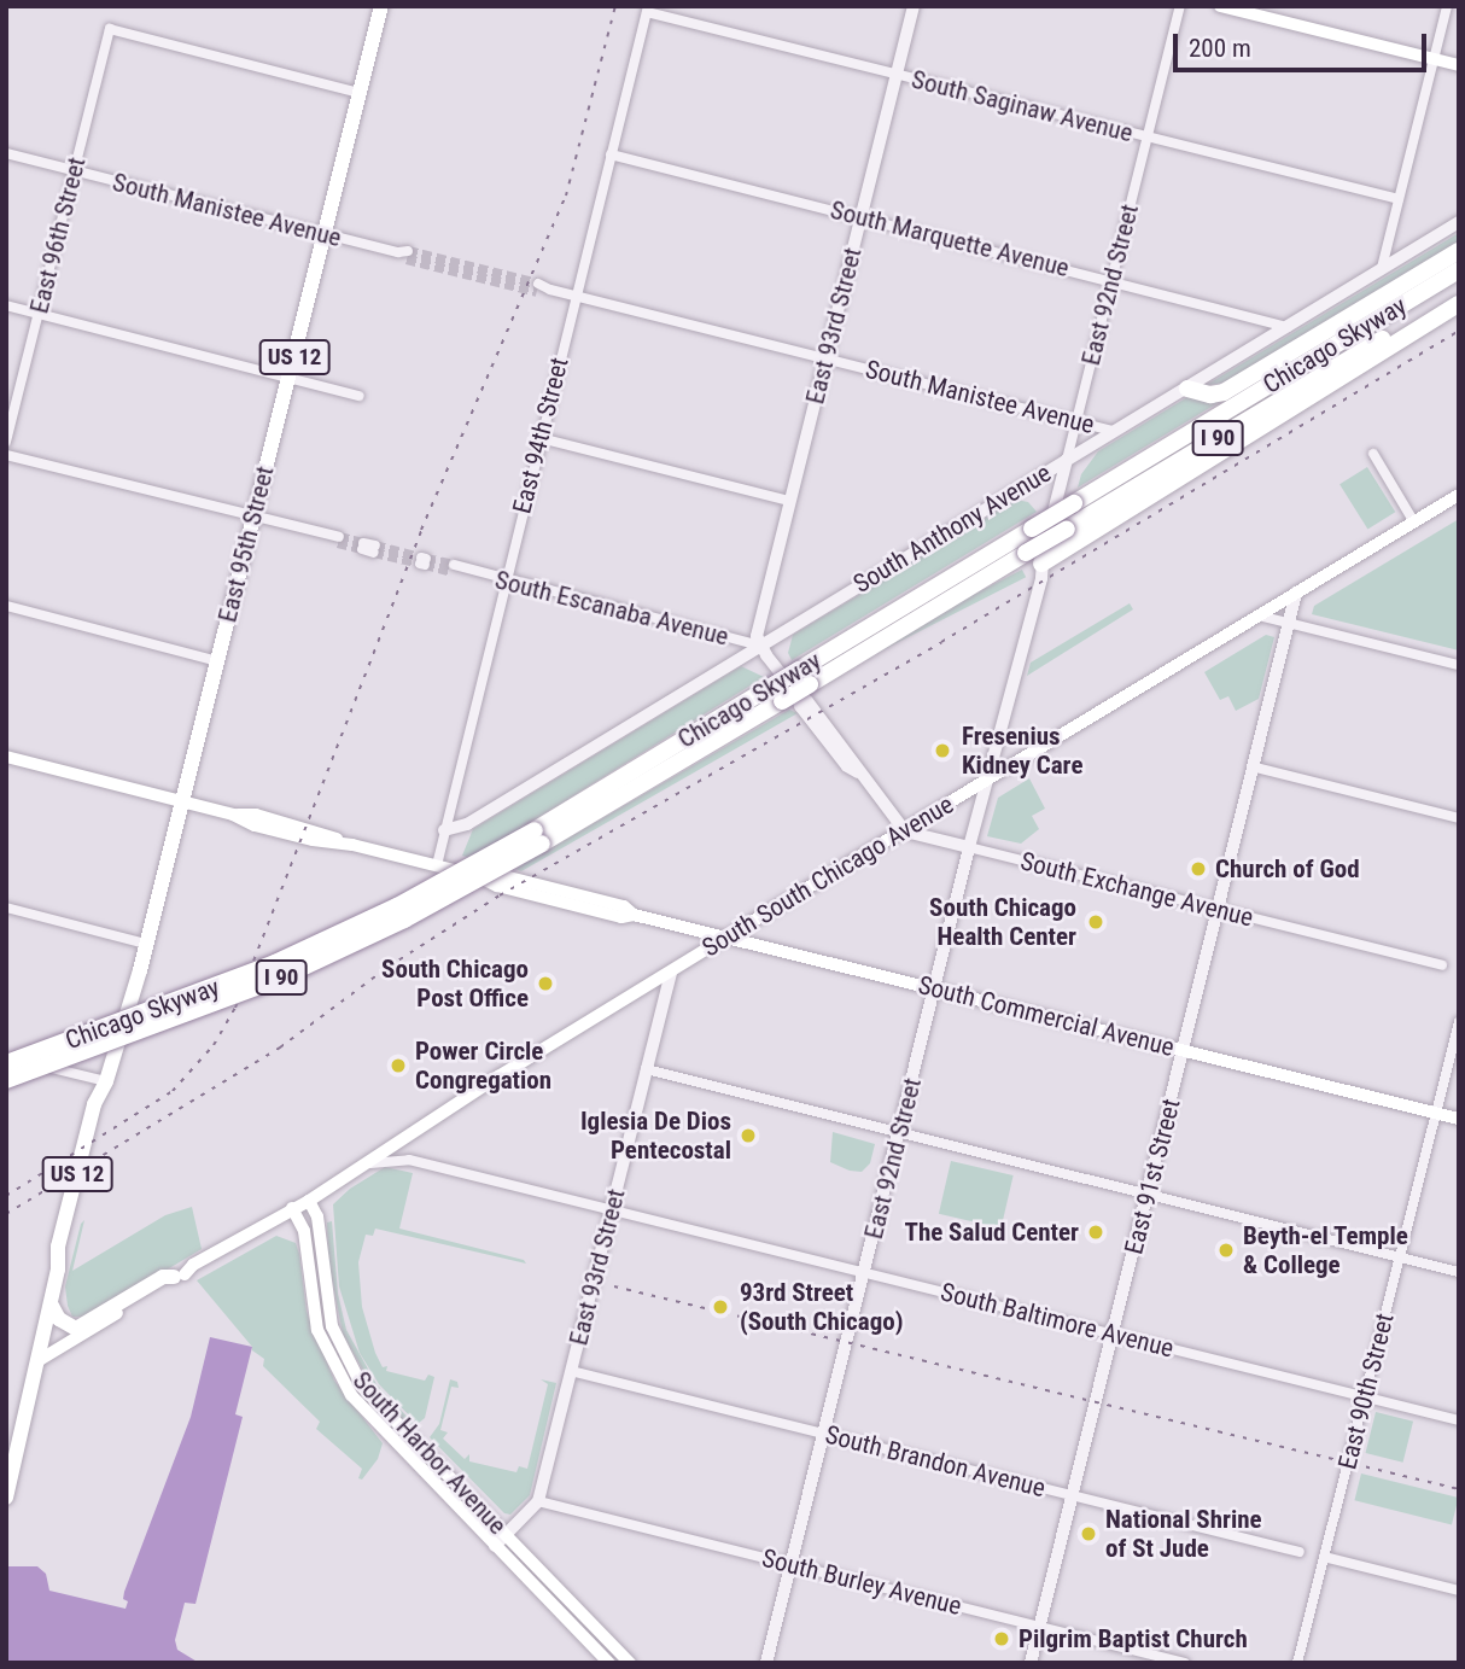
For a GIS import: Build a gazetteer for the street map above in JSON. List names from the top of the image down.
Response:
{
  "streets": {
    "highway": ["Chicago Skyway", "I 90"],
    "main road": [
      "US 12",
      "East 95th Street",
      "South South Chicago Avenue",
      "South Commercial Avenue",
      "South Harbor Avenue"
    ],
    "street": [
      "South Saginaw Avenue",
      "South Manistee Avenue",
      "East 96th Street",
      "South Marquette Avenue",
      "East 92nd Street",
      "East 93rd Street",
      "East 94th Street",
      "South Anthony Avenue",
      "South Escanaba Avenue",
      "South Exchange Avenue",
      "East 91st Street",
      "South Baltimore Avenue",
      "East 90th Street",
      "South Brandon Avenue",
      "South Burley Avenue"
    ]
  },
  "crossings": [
    ["South Saginaw Avenue", "East 92nd Street"],
    ["South Saginaw Avenue", "East 93rd Street"],
    ["South Saginaw Avenue", "East 94th Street"],
    ["South Manistee Avenue", "East 96th Street"],
    ["South Manistee Avenue", "East 92nd Street"],
    ["South Manistee Avenue", "East 93rd Street"],
    ["South Manistee Avenue", "East 94th Street"],
    ["South Manistee Avenue", "South Anthony Avenue"],
    ["South Manistee Avenue", "East 95th Street"],
    ["East 96th Street", "East 95th Street"],
    ["South Marquette Avenue", "East 92nd Street"],
    ["South Marquette Avenue", "East 93rd Street"],
    ["South Marquette Avenue", "East 94th Street"],
    ["South Marquette Avenue", "South Anthony Avenue"],
    ["East 92nd Street", "South Anthony Avenue"],
    ["East 92nd Street", "South South Chicago Avenue"],
    ["East 92nd Street", "South Exchange Avenue"],
    ["East 92nd Street", "South Commercial Avenue"],
    ["East 92nd Street", "South Baltimore Avenue"],
    ["East 92nd Street", "South Brandon Avenue"],
    ["East 92nd Street", "South Burley Avenue"],
    ["East 93rd Street", "South Anthony Avenue"],
    ["East 93rd Street", "South Escanaba Avenue"],
    ["East 93rd Street", "South South Chicago Avenue"],
    ["East 93rd Street", "South Baltimore Avenue"],
    ["East 93rd Street", "South Harbor Avenue"],
    ["East 93rd Street", "South Brandon Avenue"],
    ["East 93rd Street", "South Burley Avenue"],
    ["East 94th Street", "South Anthony Avenue"],
    ["East 94th Street", "South Escanaba Avenue"],
    ["East 94th Street", "South Commercial Avenue"],
    ["South Anthony Avenue", "South Escanaba Avenue"],
    ["East 95th Street", "South South Chicago Avenue"],
    ["East 95th Street", "South Commercial Avenue"],
    ["South South Chicago Avenue", "South Exchange Avenue"],
    ["South South Chicago Avenue", "South Commercial Avenue"],
    ["South South Chicago Avenue", "East 91st Street"],
    ["South South Chicago Avenue", "South Baltimore Avenue"],
    ["South South Chicago Avenue", "South Harbor Avenue"],
    ["South Exchange Avenue", "East 91st Street"],
    ["South Commercial Avenue", "East 91st Street"],
    ["South Commercial Avenue", "East 90th Street"],
    ["East 91st Street", "South Baltimore Avenue"],
    ["East 91st Street", "South Brandon Avenue"],
    ["East 91st Street", "South Burley Avenue"],
    ["South Baltimore Avenue", "East 90th Street"]
  ],
  "places": [
    "Fresenius Kidney Care",
    "Church of God",
    "South Chicago Health Center",
    "South Chicago Post Office",
    "Power Circle Congregation",
    "Iglesia De Dios Pentecostal",
    "The Salud Center",
    "Beyth-el Temple & College",
    "93rd Street (South Chicago)",
    "National Shrine of St Jude",
    "Pilgrim Baptist Church"
  ],
  "scale_bar": "200 m"
}
